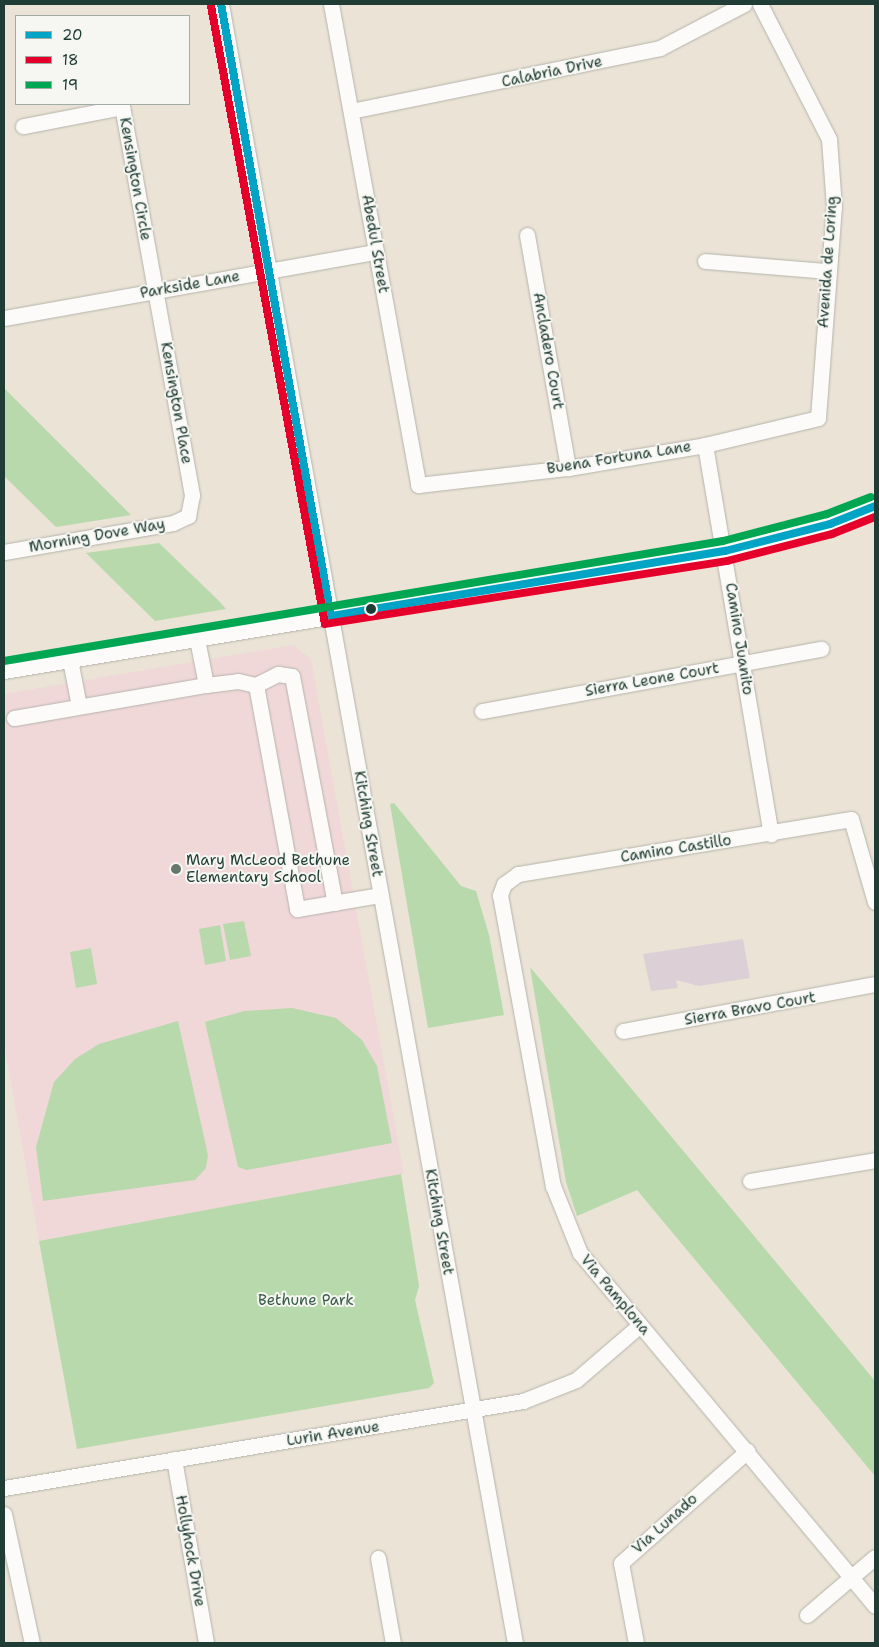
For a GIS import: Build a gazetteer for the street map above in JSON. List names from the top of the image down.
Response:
{
  "streets": {
    "street": [
      "Calabria Drive",
      "Kensington Circle",
      "Abedul Street",
      "Avenida de Loring",
      "Parkside Lane",
      "Ancladero Court",
      "Kensington Place",
      "Buena Fortuna Lane",
      "Morning Dove Way",
      "Camino Juanito",
      "Sierra Leone Court",
      "Kitching Street",
      "Camino Castillo",
      "Sierra Bravo Court",
      "Via Pamplona",
      "Lurin Avenue",
      "Via Lunado",
      "Hollyhock Drive"
    ]
  },
  "crossings": [
    ["Calabria Drive", "Abedul Street"],
    ["Kensington Circle", "Parkside Lane"],
    ["Kensington Circle", "Kensington Place"],
    ["Abedul Street", "Parkside Lane"],
    ["Abedul Street", "Buena Fortuna Lane"],
    ["Avenida de Loring", "Buena Fortuna Lane"],
    ["Parkside Lane", "Kensington Place"],
    ["Parkside Lane", "Kitching Street"],
    ["Ancladero Court", "Buena Fortuna Lane"],
    ["Kensington Place", "Morning Dove Way"],
    ["Buena Fortuna Lane", "Camino Juanito"],
    ["Camino Juanito", "Sierra Leone Court"],
    ["Camino Juanito", "Camino Castillo"],
    ["Kitching Street", "Lurin Avenue"],
    ["Camino Castillo", "Via Pamplona"],
    ["Via Pamplona", "Lurin Avenue"],
    ["Via Pamplona", "Via Lunado"],
    ["Lurin Avenue", "Hollyhock Drive"]
  ],
  "parks": ["Bethune Park"],
  "places": ["Mary McLeod Bethune Elementary School"],
  "lines": ["transit line 20", "transit line 18", "transit line 19"],
  "legend": ["20", "18", "19"]
}
